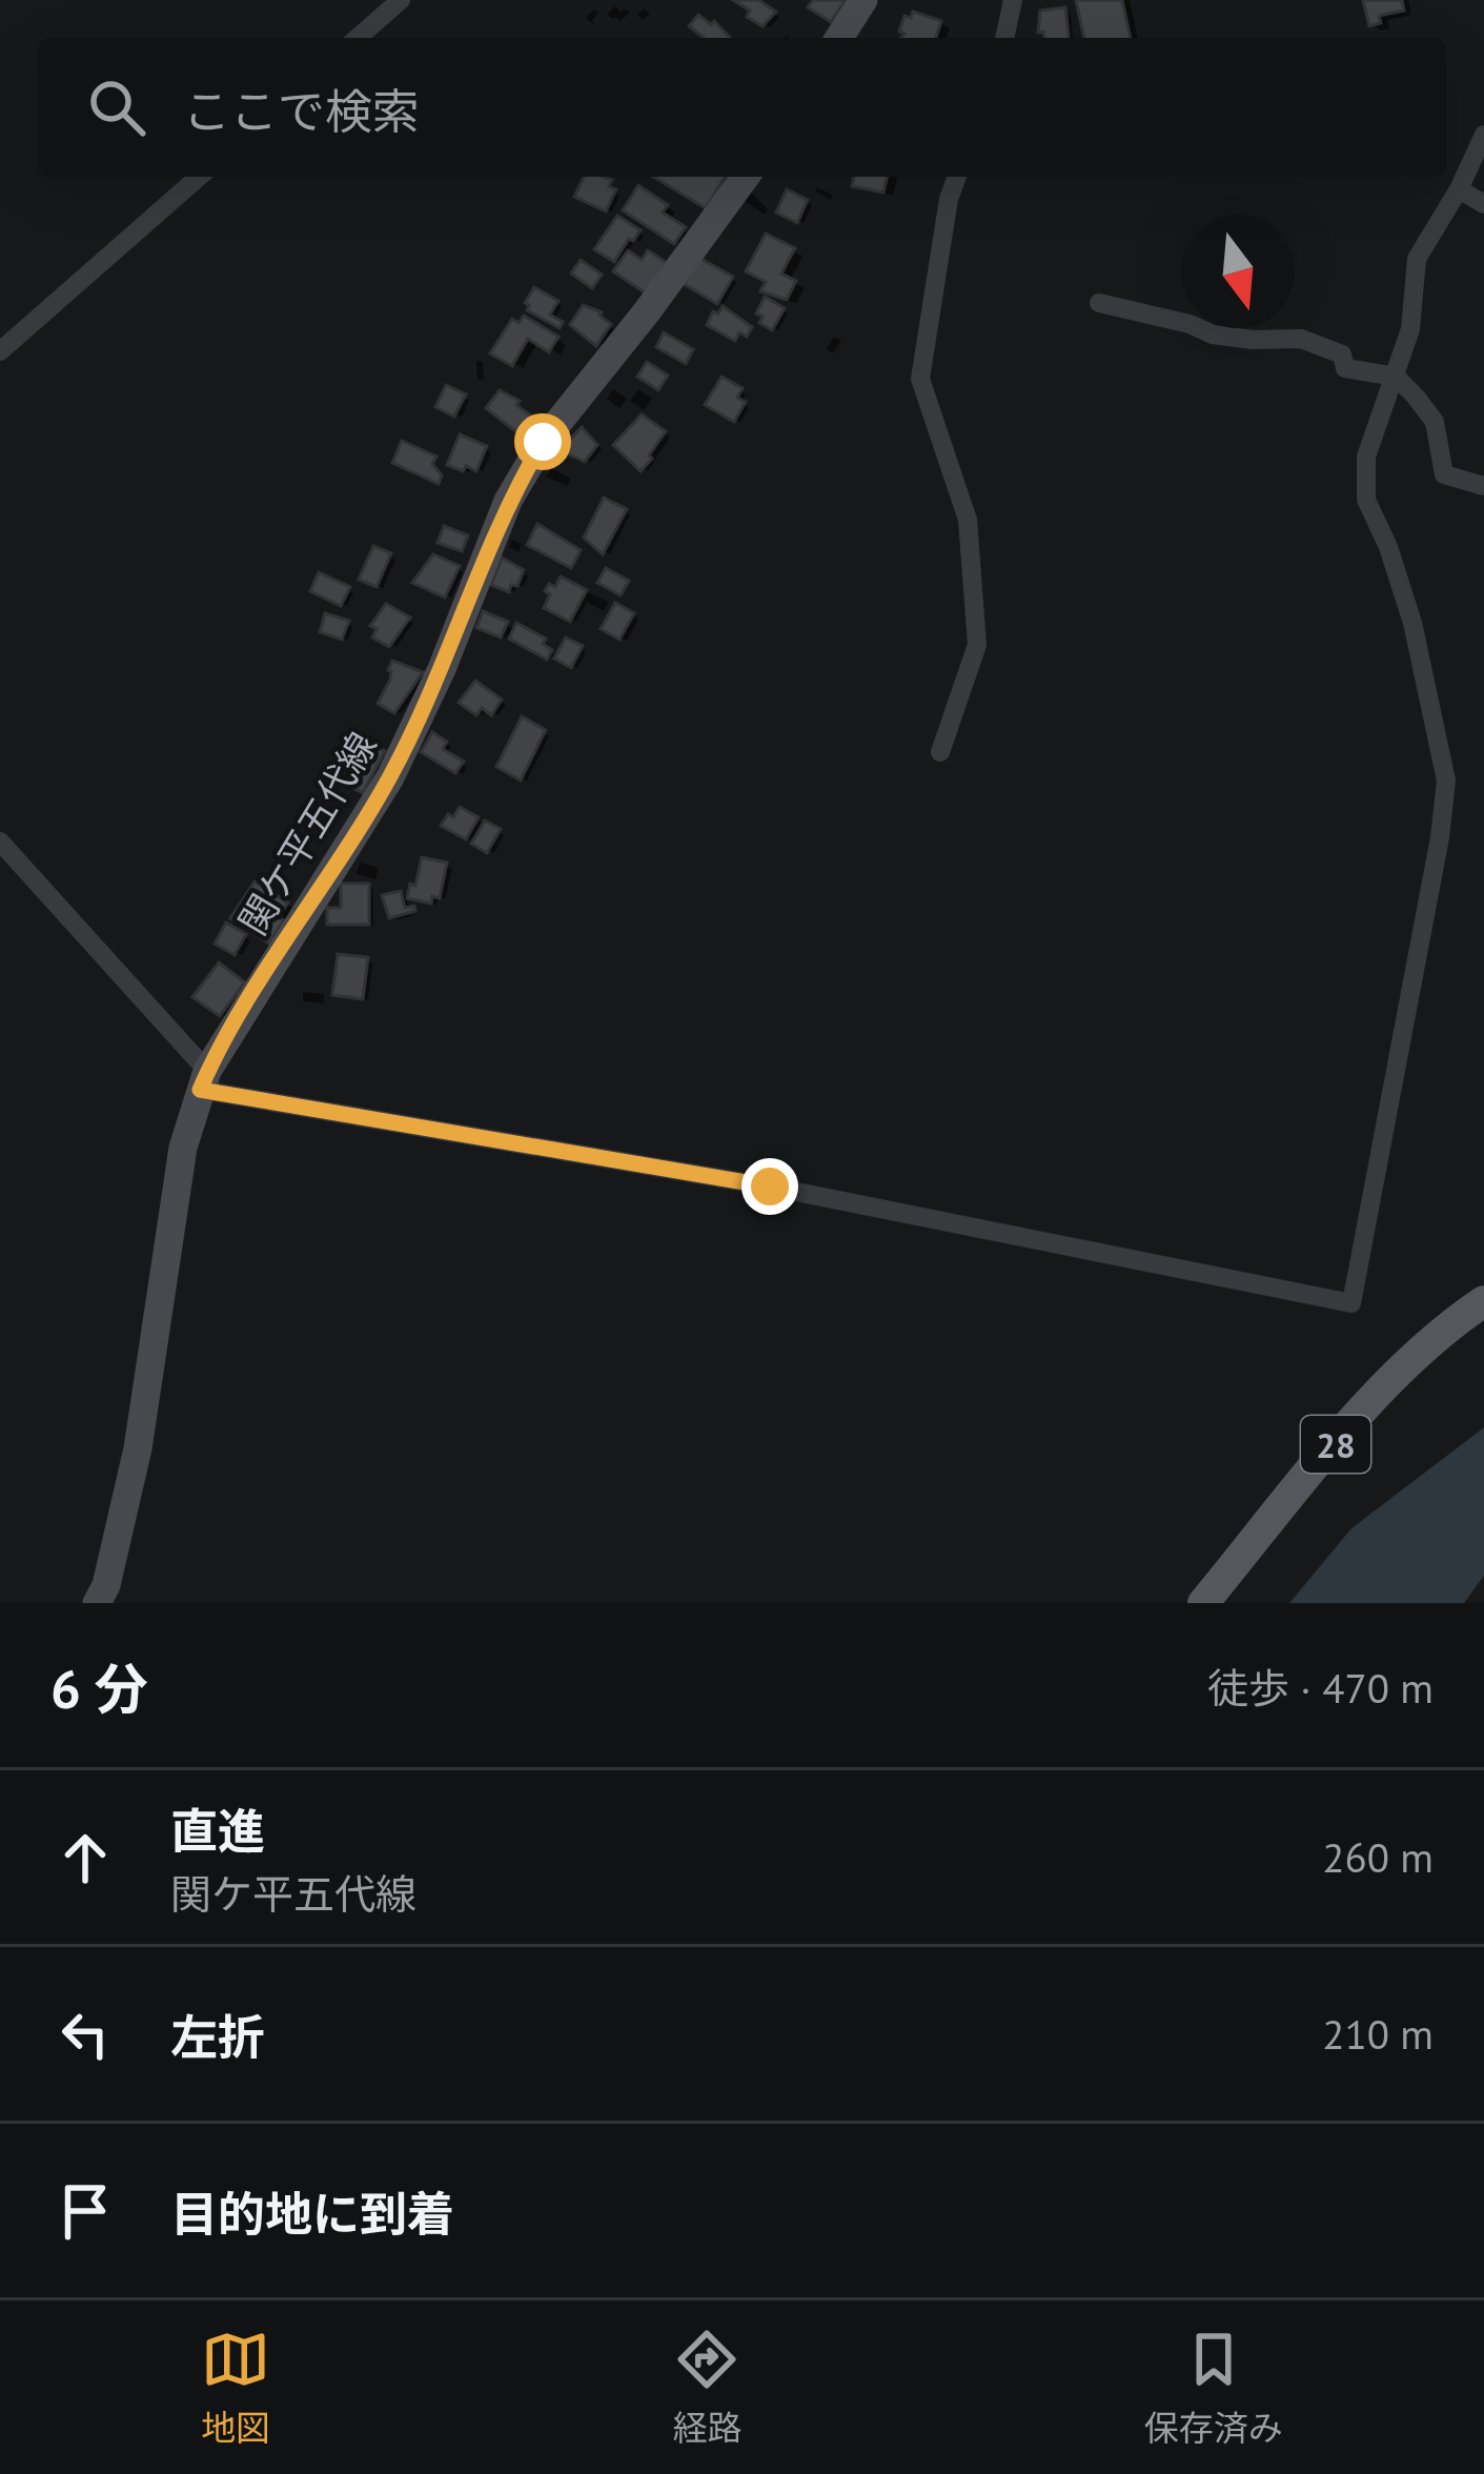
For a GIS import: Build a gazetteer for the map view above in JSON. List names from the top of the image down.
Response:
{
  "streets": {
    "main road": ["関ケ平五代線", "28"]
  },
  "north": "bottom",
  "page": {
    "search": "ここで検索",
    "heading": ["6 分", "徒歩 · 470 m"],
    "list": [
      ["直進", "関ケ平五代線", "260 m"],
      ["左折", "210 m"],
      "目的地に到着"
    ],
    "nav": ["地図", "経路", "保存済み"]
  }
}
